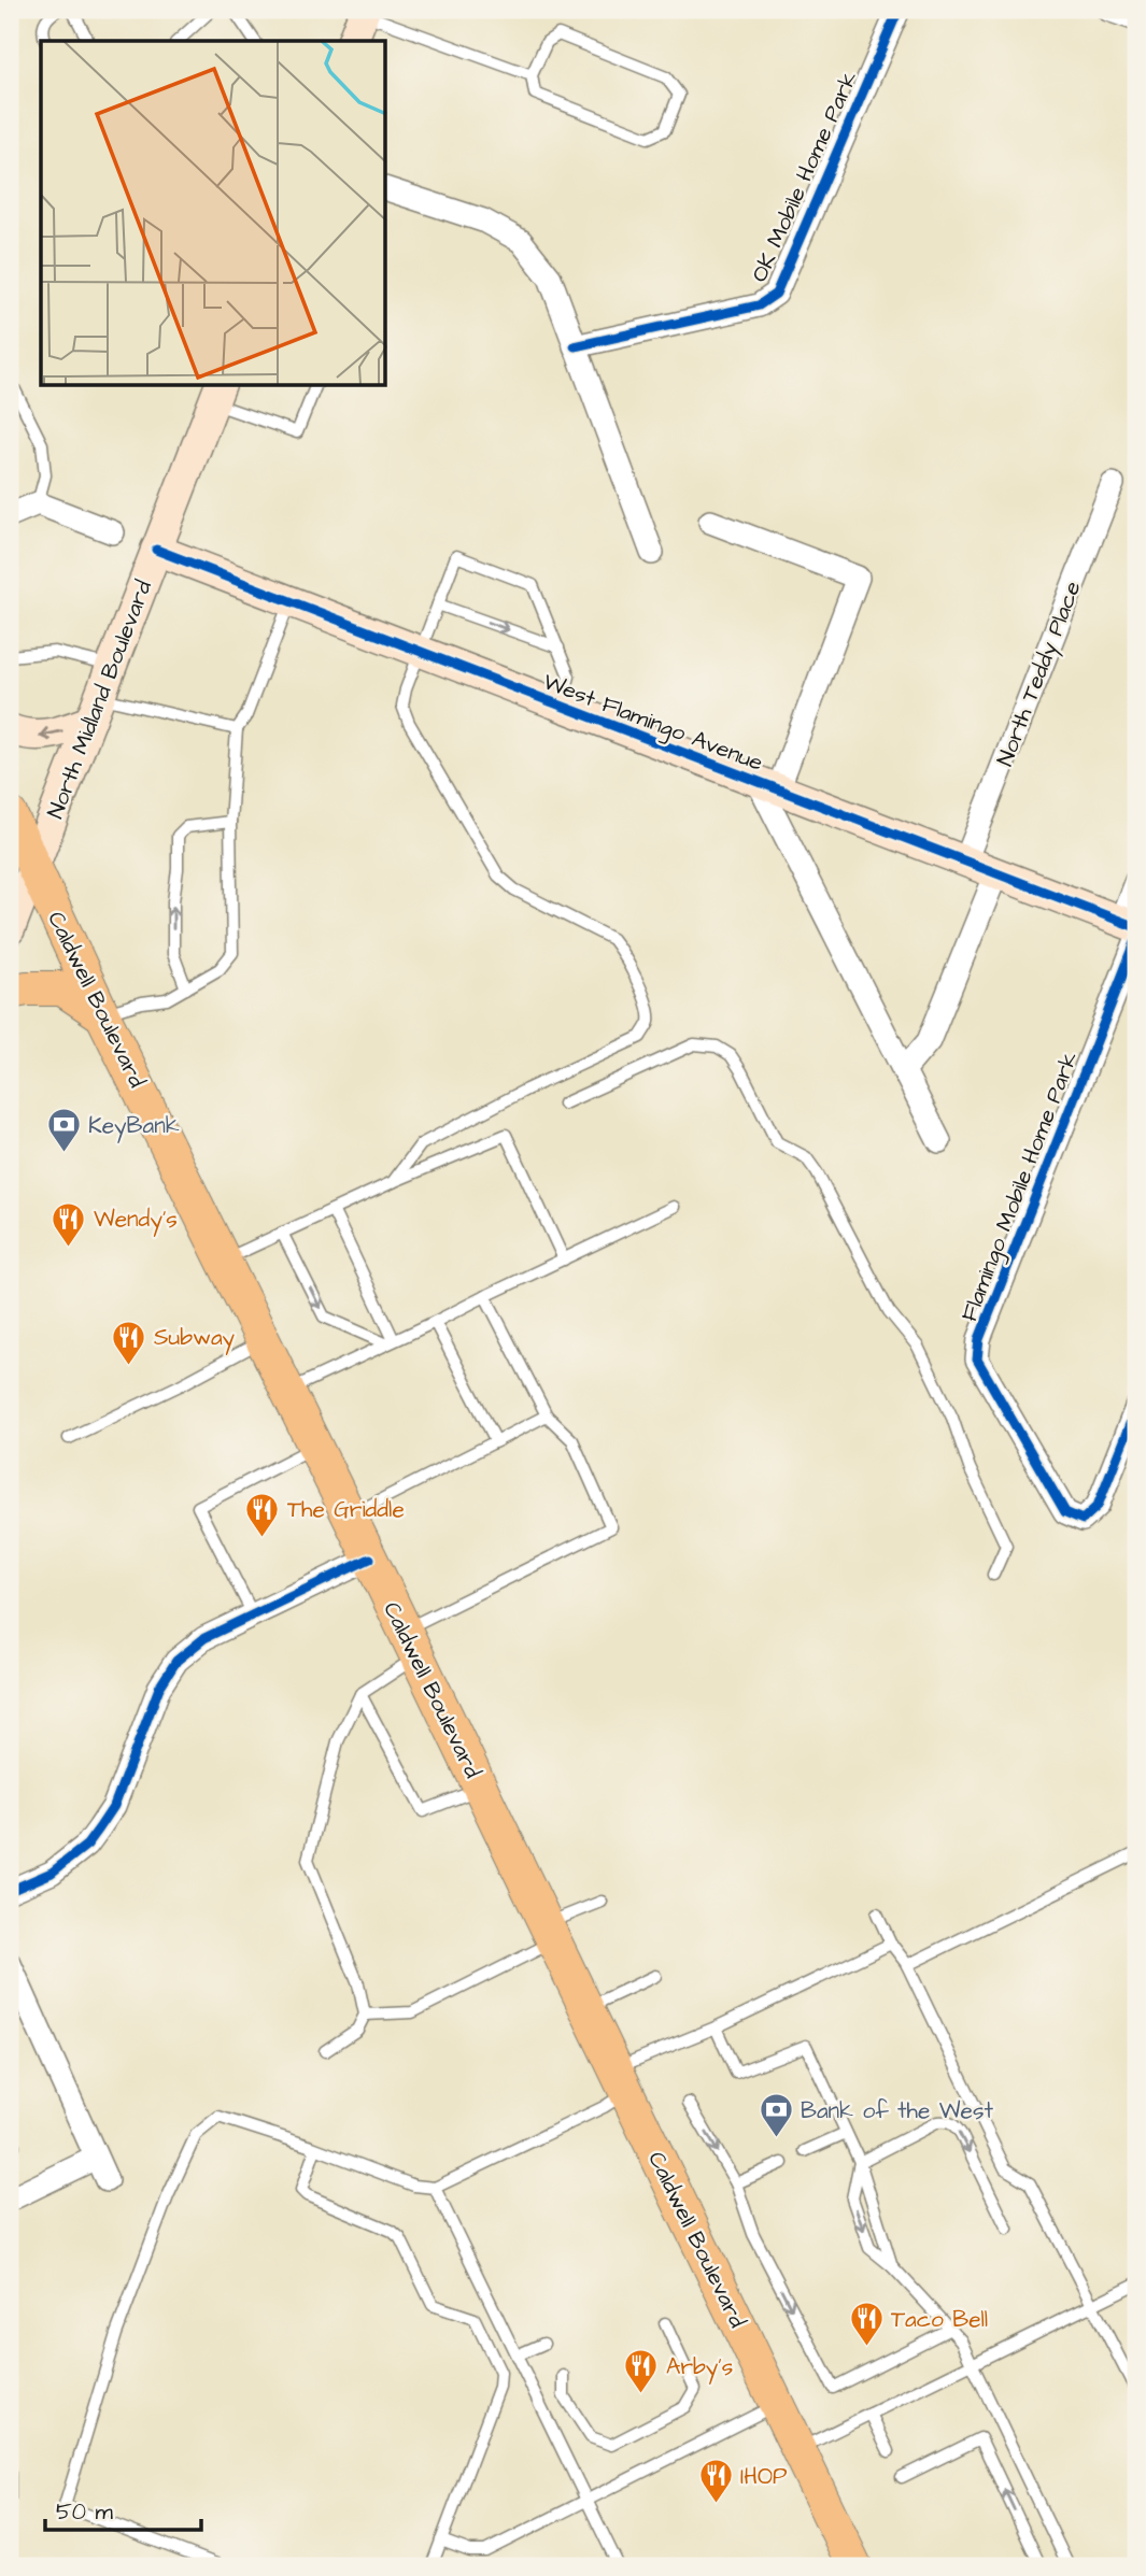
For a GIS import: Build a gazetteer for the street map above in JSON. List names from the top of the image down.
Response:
{
  "streets": {
    "main road": ["Caldwell Boulevard"],
    "street": [
      "OK Mobile Home Park",
      "North Teddy Place",
      "North Midland Boulevard",
      "West Flamingo Avenue",
      "Flamingo Mobile Home Park"
    ]
  },
  "crossings": [
    ["North Teddy Place", "West Flamingo Avenue"],
    ["North Midland Boulevard", "West Flamingo Avenue"],
    ["North Midland Boulevard", "Caldwell Boulevard"],
    ["West Flamingo Avenue", "Flamingo Mobile Home Park"]
  ],
  "places": {
    "bank": ["KeyBank", "Bank of the West"],
    "restaurant": [
      "Wendy's",
      "Subway",
      "The Griddle",
      "Taco Bell",
      "Arby's",
      "IHOP"
    ]
  },
  "scale_bar": "50 m"
}
